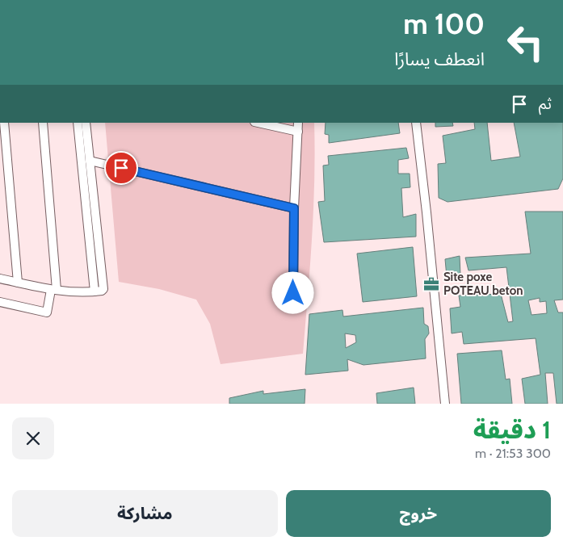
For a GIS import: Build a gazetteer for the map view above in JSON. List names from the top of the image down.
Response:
{
  "places": {
    "office": ["Site poxe POTEAU beton"]
  },
  "page": {
    "turn": ["100 m", "انعطف يسارًا"],
    "then": "ثم",
    "heading": ["1 دقيقة", "300 m · 21:53"],
    "buttons": ["خروج", "مشاركة"]
  }
}
